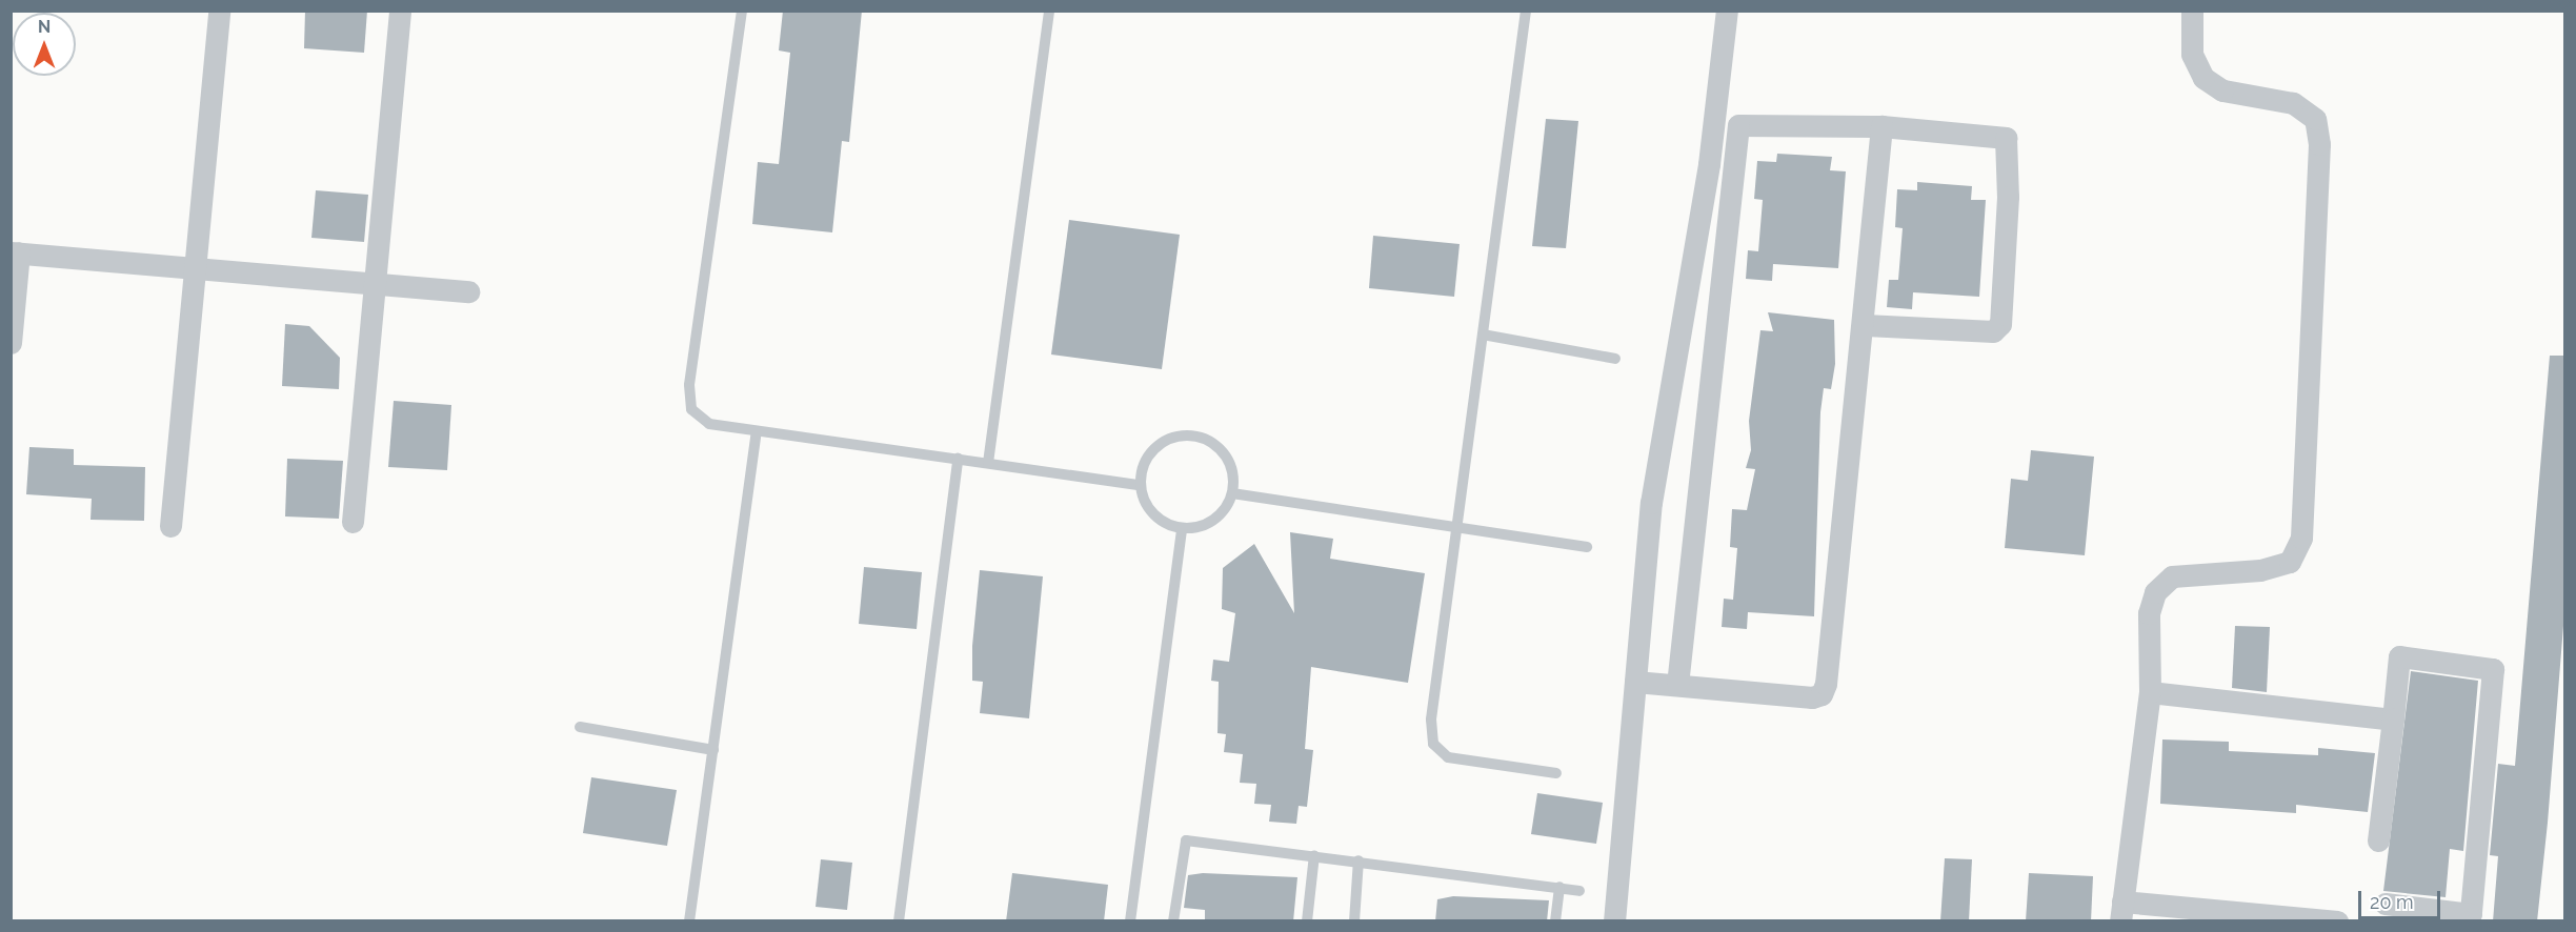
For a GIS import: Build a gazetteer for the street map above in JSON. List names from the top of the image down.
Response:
{
  "scale_bar": "20 m",
  "north": "top"
}
